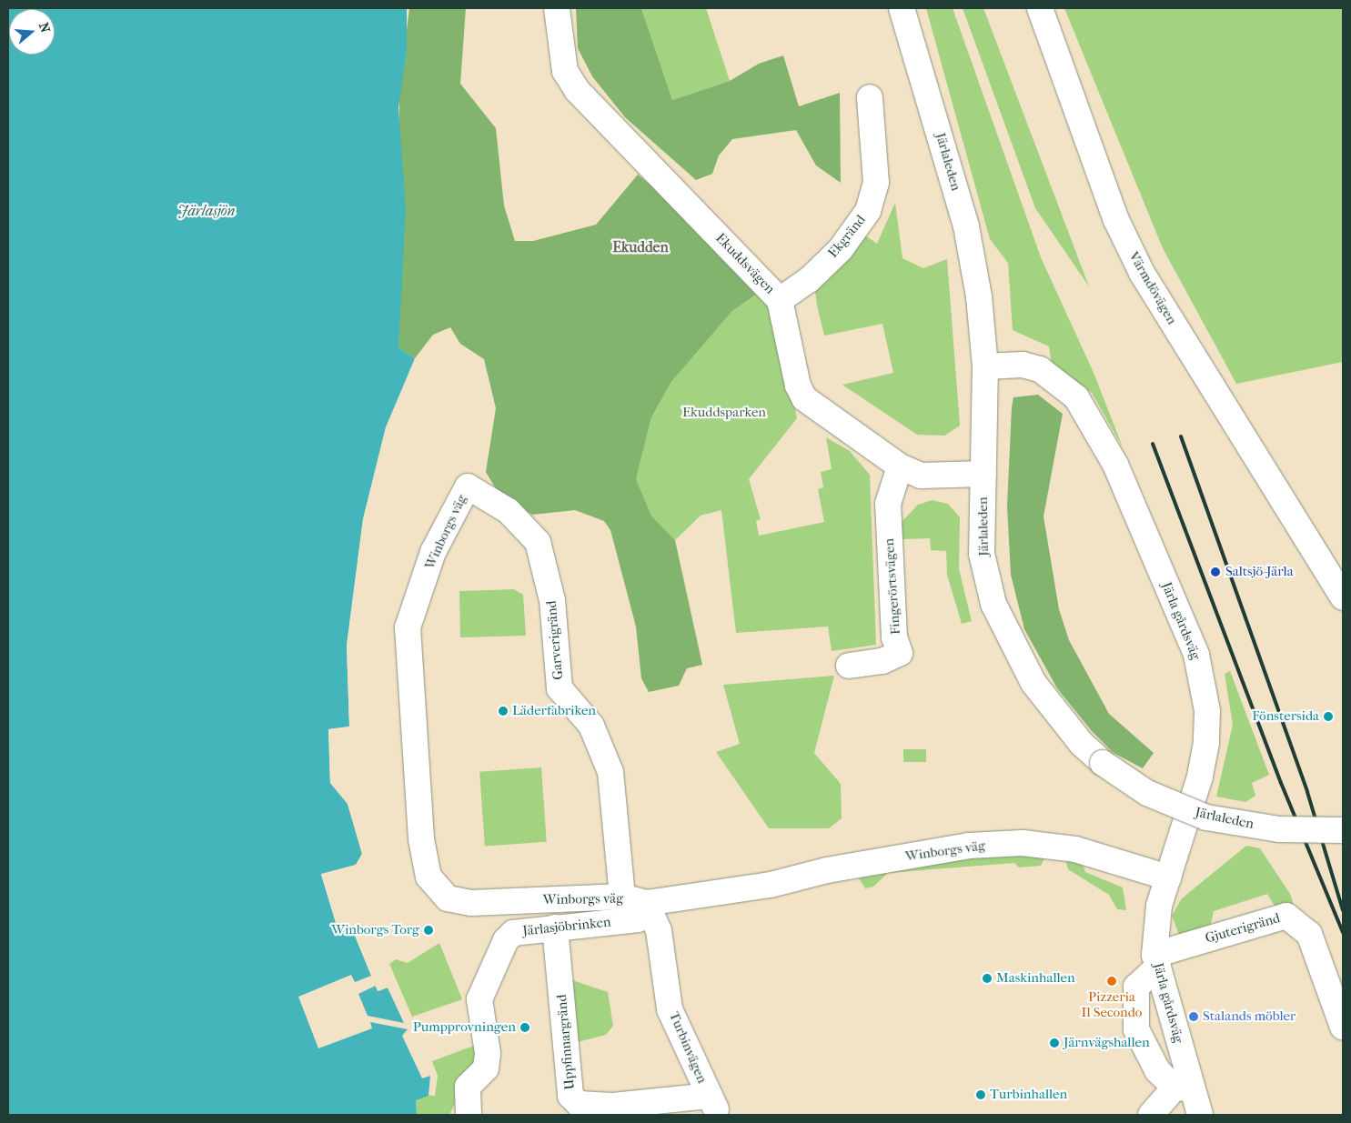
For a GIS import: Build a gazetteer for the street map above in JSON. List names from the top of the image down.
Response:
{
  "streets": {
    "street": [
      "Järlaleden",
      "Ekgränd",
      "Ekuddsvägen",
      "Värmdövägen",
      "Winborgs väg",
      "Fingerörtsvägen",
      "Järla gårdsväg",
      "Garverigränd",
      "Järlasjöbrinken",
      "Gjuterigränd",
      "Uppfinnargränd",
      "Turbinvägen"
    ]
  },
  "crossings": [
    ["Järlaleden", "Ekuddsvägen"],
    ["Järlaleden", "Järla gårdsväg"],
    ["Ekgränd", "Ekuddsvägen"],
    ["Ekuddsvägen", "Fingerörtsvägen"],
    ["Winborgs väg", "Järla gårdsväg"],
    ["Winborgs väg", "Garverigränd"],
    ["Winborgs väg", "Järlasjöbrinken"],
    ["Winborgs väg", "Turbinvägen"],
    ["Järla gårdsväg", "Gjuterigränd"],
    ["Järlasjöbrinken", "Uppfinnargränd"],
    ["Järlasjöbrinken", "Turbinvägen"],
    ["Uppfinnargränd", "Turbinvägen"]
  ],
  "districts": ["Ekudden"],
  "water": ["Järlasjön"],
  "parks": ["Ekuddsparken"],
  "places": [
    "Saltsjö-Järla",
    "Läderfabriken",
    "Fönstersida",
    "Winborgs Torg",
    "Maskinhallen",
    "Pizzeria Il Secondo",
    "Stalands möbler",
    "Pumpprovningen",
    "Järnvägshallen",
    "Turbinhallen"
  ],
  "north": "right"
}
